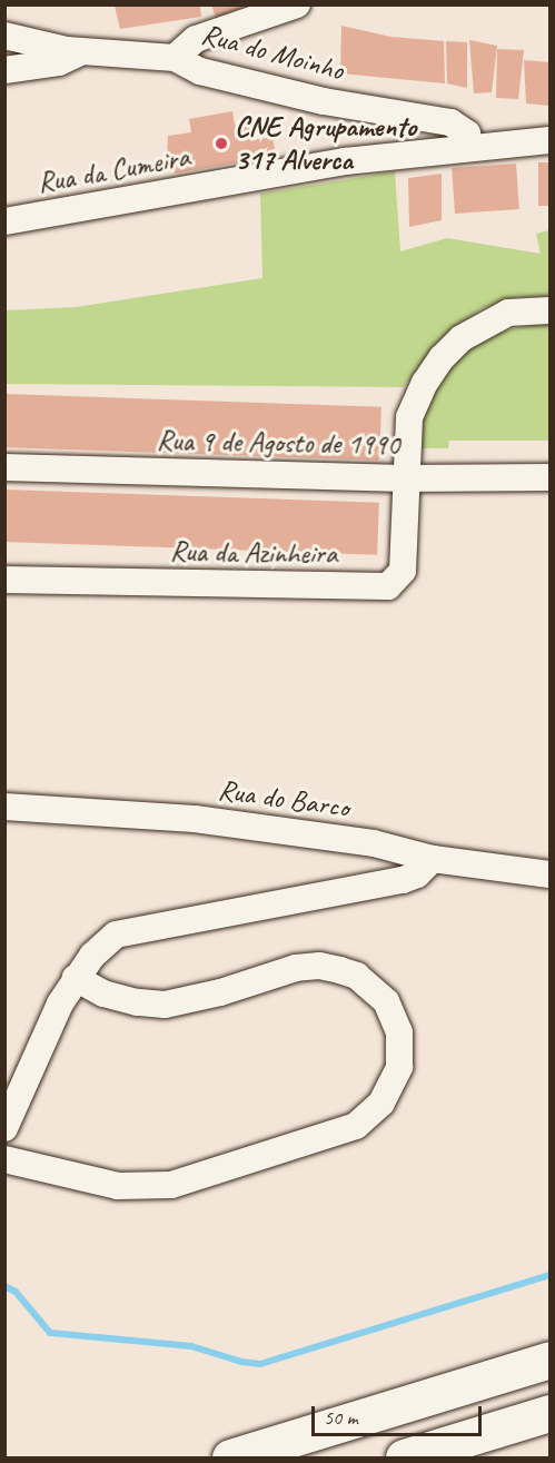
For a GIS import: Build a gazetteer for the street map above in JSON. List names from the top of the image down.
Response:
{
  "streets": {
    "street": [
      "Rua do Moinho",
      "Rua da Cumeira",
      "Rua 9 de Agosto de 1990",
      "Rua da Azinheira",
      "Rua do Barco"
    ]
  },
  "crossings": [
    ["Rua do Moinho", "Rua da Cumeira"],
    ["Rua 9 de Agosto de 1990", "Rua da Azinheira"]
  ],
  "places": ["CNE Agrupamento 317 Alverca"],
  "scale_bar": "50 m"
}
